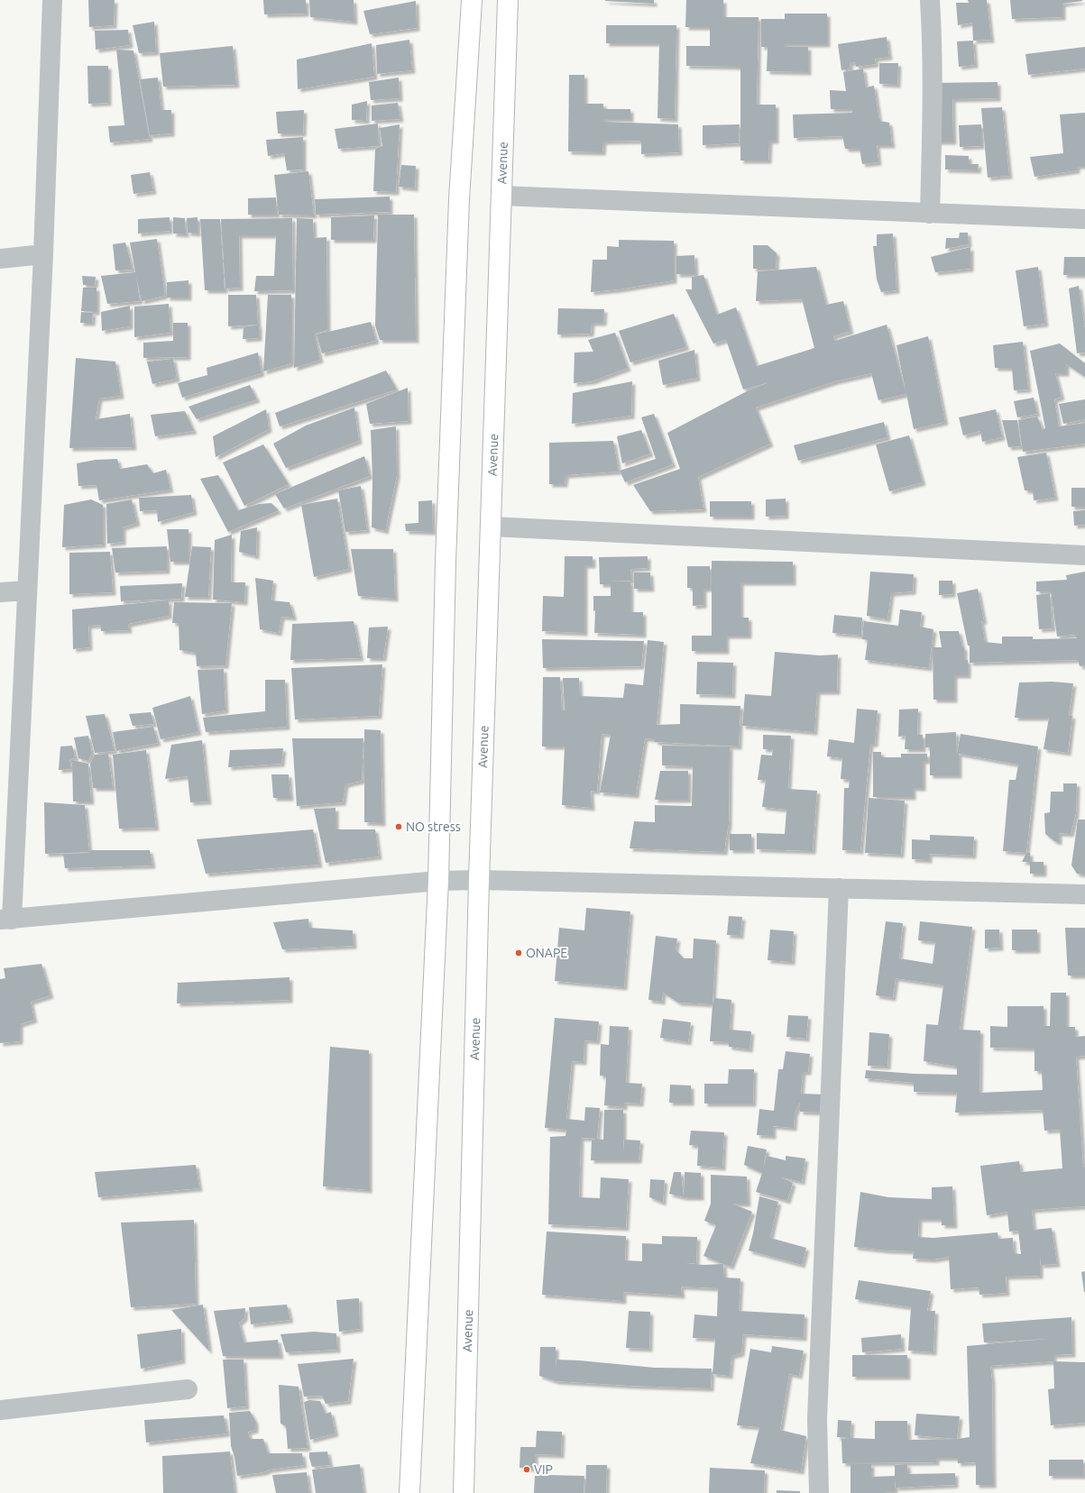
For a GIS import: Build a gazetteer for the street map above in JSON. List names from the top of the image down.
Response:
{
  "streets": {
    "highway": ["Avenue"]
  },
  "places": ["NO stress", "ONAPE", "VIP"]
}
